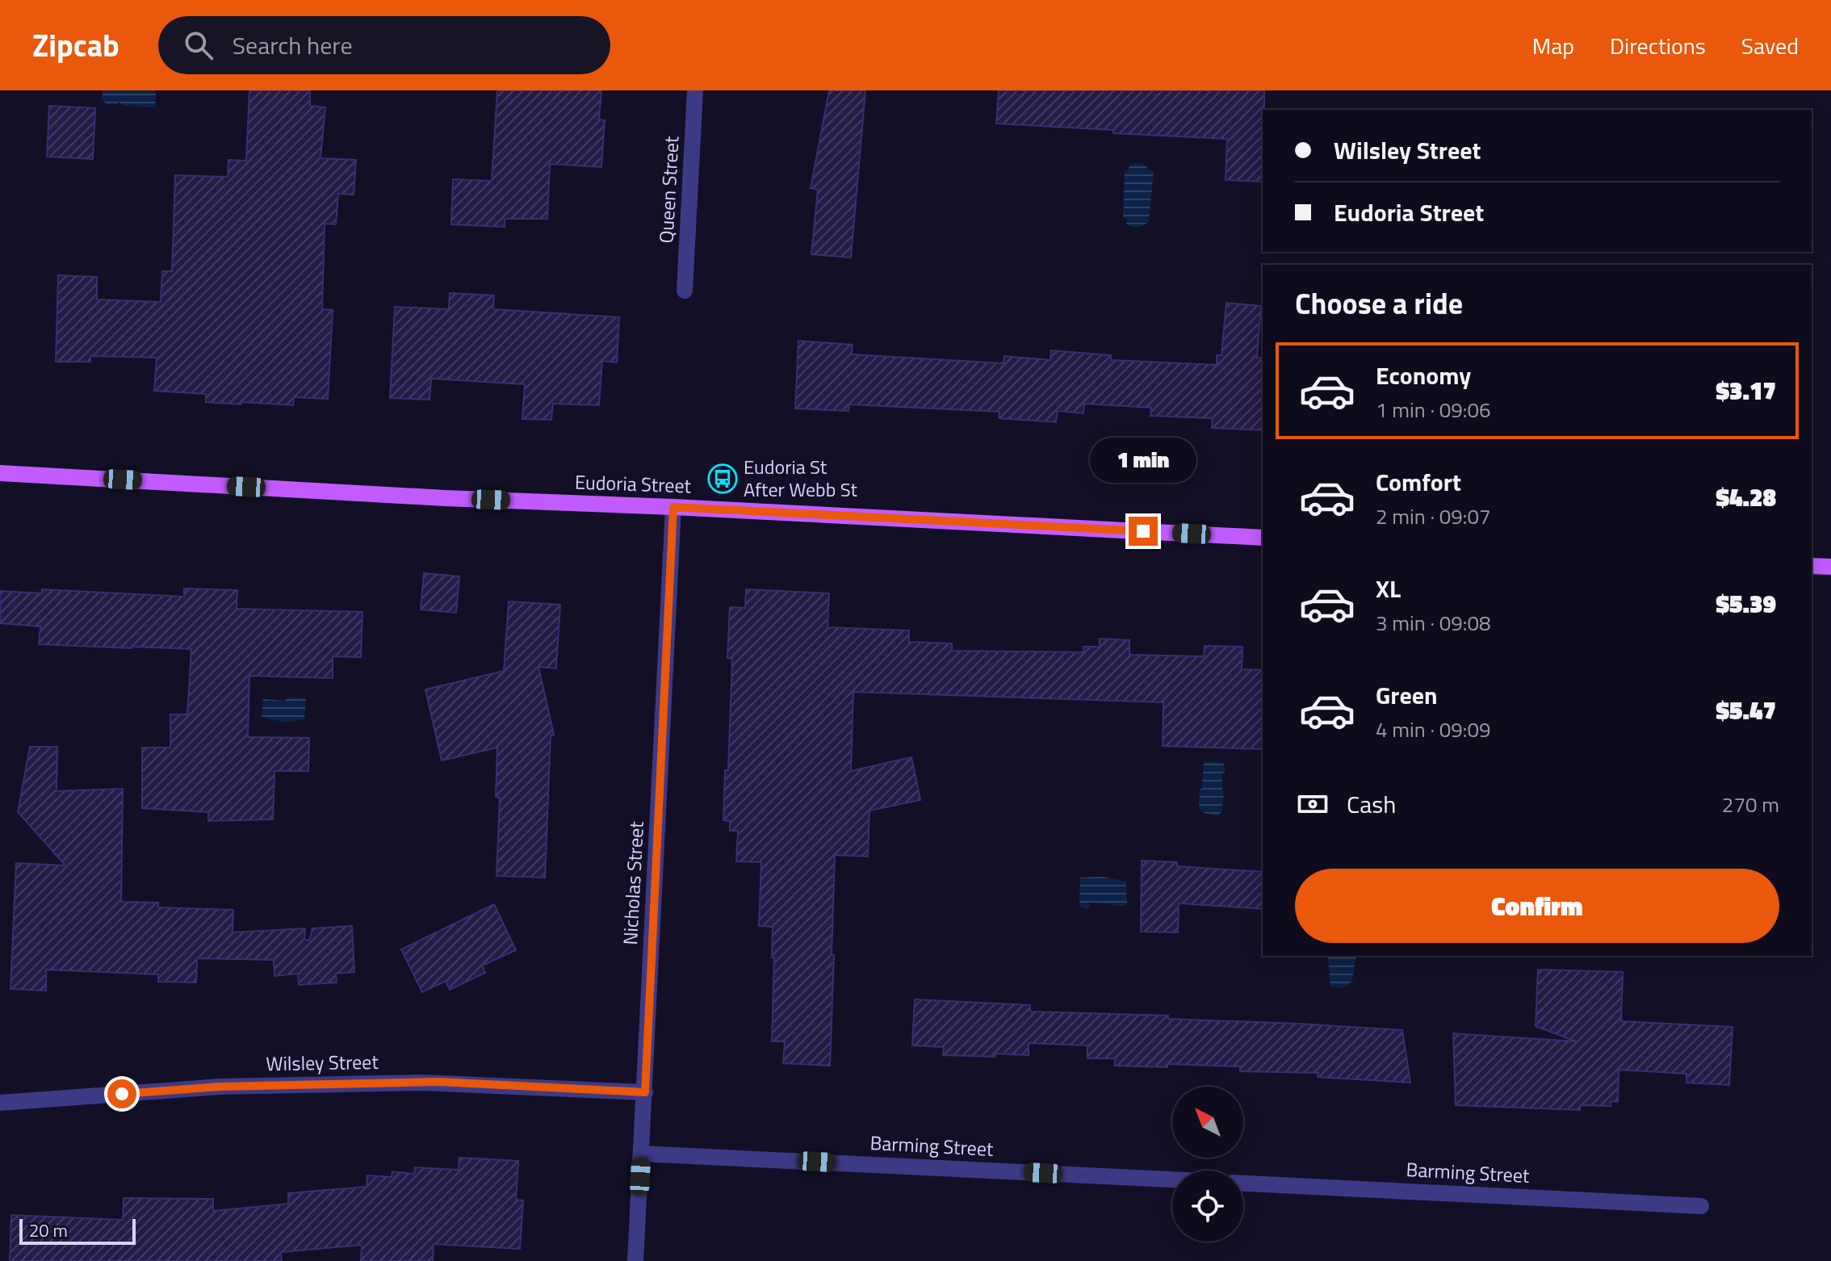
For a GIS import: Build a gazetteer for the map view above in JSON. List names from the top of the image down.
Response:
{
  "streets": {
    "main road": ["Eudoria Street"],
    "street": [
      "Queen Street",
      "Nicholas Street",
      "Wilsley Street",
      "Barming Street"
    ]
  },
  "crossings": [
    ["Eudoria Street", "Nicholas Street"],
    ["Nicholas Street", "Wilsley Street"],
    ["Nicholas Street", "Barming Street"]
  ],
  "places": {
    "bus stop": ["Eudoria St After Webb St"]
  },
  "scale_bar": "20 m",
  "north": "top left",
  "page": {
    "header": "Zipcab",
    "search": "Search here",
    "nav": ["Map", "Directions", "Saved"],
    "banner": ["Wilsley Street", "Eudoria Street"],
    "heading": "Choose a ride",
    "list": [
      {
        "name": "Economy",
        "note": "1 min · 09:06",
        "value": "$3.17"
      },
      {
        "name": "Comfort",
        "note": "2 min · 09:07",
        "value": "$4.28"
      },
      {
        "name": "XL",
        "note": "3 min · 09:08",
        "value": "$5.39"
      },
      {
        "name": "Green",
        "note": "4 min · 09:09",
        "value": "$5.47"
      }
    ],
    "bubble": "1 min",
    "pay": ["Cash", "270 m"],
    "buttons": "Confirm",
    "scale": "20 m"
  }
}
